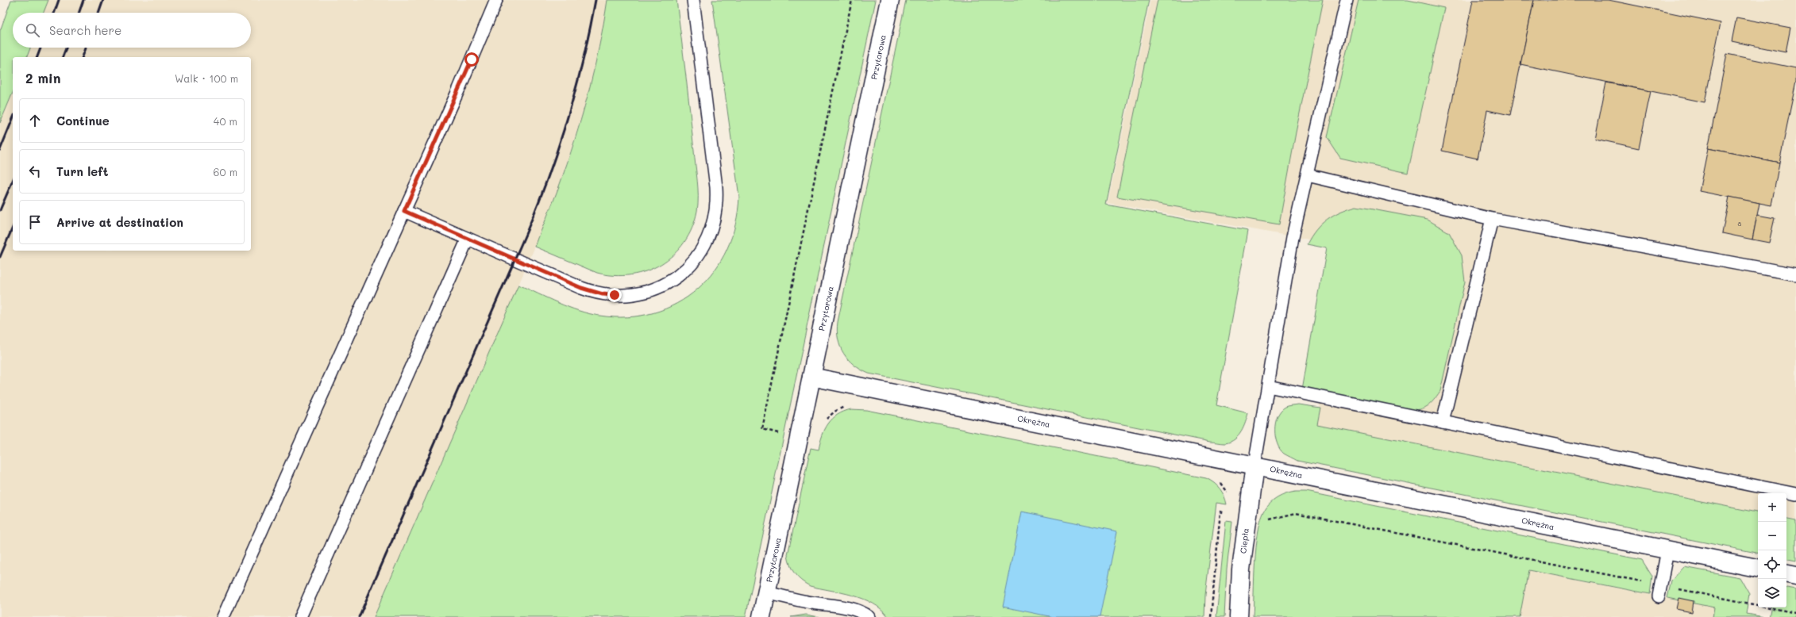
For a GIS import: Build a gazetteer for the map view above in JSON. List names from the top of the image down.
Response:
{
  "streets": {
    "street": ["Przytorowa", "Okrężna", "Ciepła"]
  },
  "crossings": [
    ["Przytorowa", "Okrężna"],
    ["Okrężna", "Ciepła"]
  ],
  "house_numbers": ["8"],
  "page": {
    "search": "Search here",
    "heading": ["2 min", "Walk · 100 m"],
    "list": [
      ["Continue", "40 m"],
      ["Turn left", "60 m"],
      "Arrive at destination"
    ],
    "map_buttons": ["+", "−"]
  }
}
